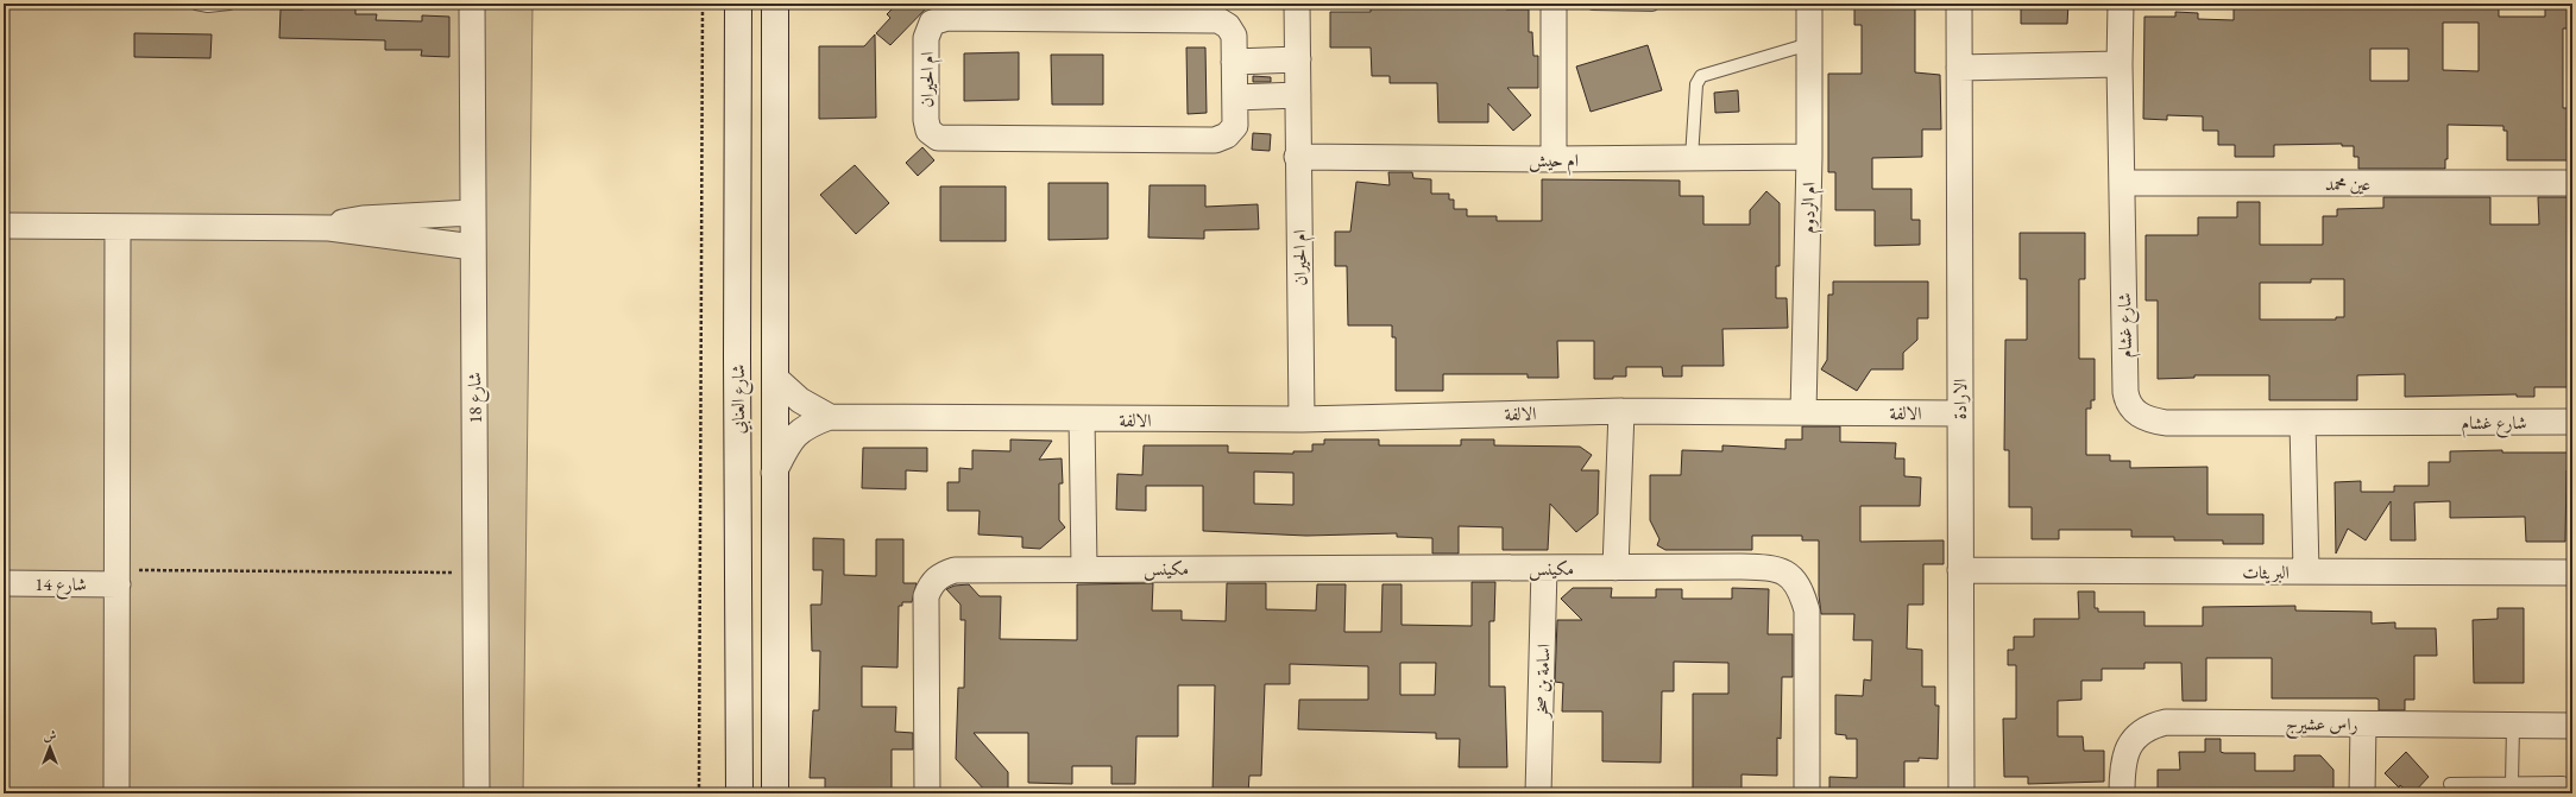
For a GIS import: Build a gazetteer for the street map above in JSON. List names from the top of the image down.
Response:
{
  "streets": {
    "street": [
      "ام الحيران",
      "ام حيش",
      "عين محمد",
      "ام الردوم",
      "شارع غشام",
      "شارع 18",
      "شارع العنابي",
      "الارادة",
      "الالفة",
      "مكينس",
      "البريثات",
      "شارع 14",
      "اسامة بن صخر",
      "راس عشيرج"
    ]
  },
  "crossings": [
    ["ام الحيران", "ام حيش"],
    ["ام الحيران", "الالفة"],
    ["ام حيش", "ام الردوم"],
    ["عين محمد", "شارع غشام"],
    ["ام الردوم", "الالفة"],
    ["الارادة", "الالفة"],
    ["الارادة", "البريثات"],
    ["مكينس", "اسامة بن صخر"]
  ],
  "north": "top"
}
